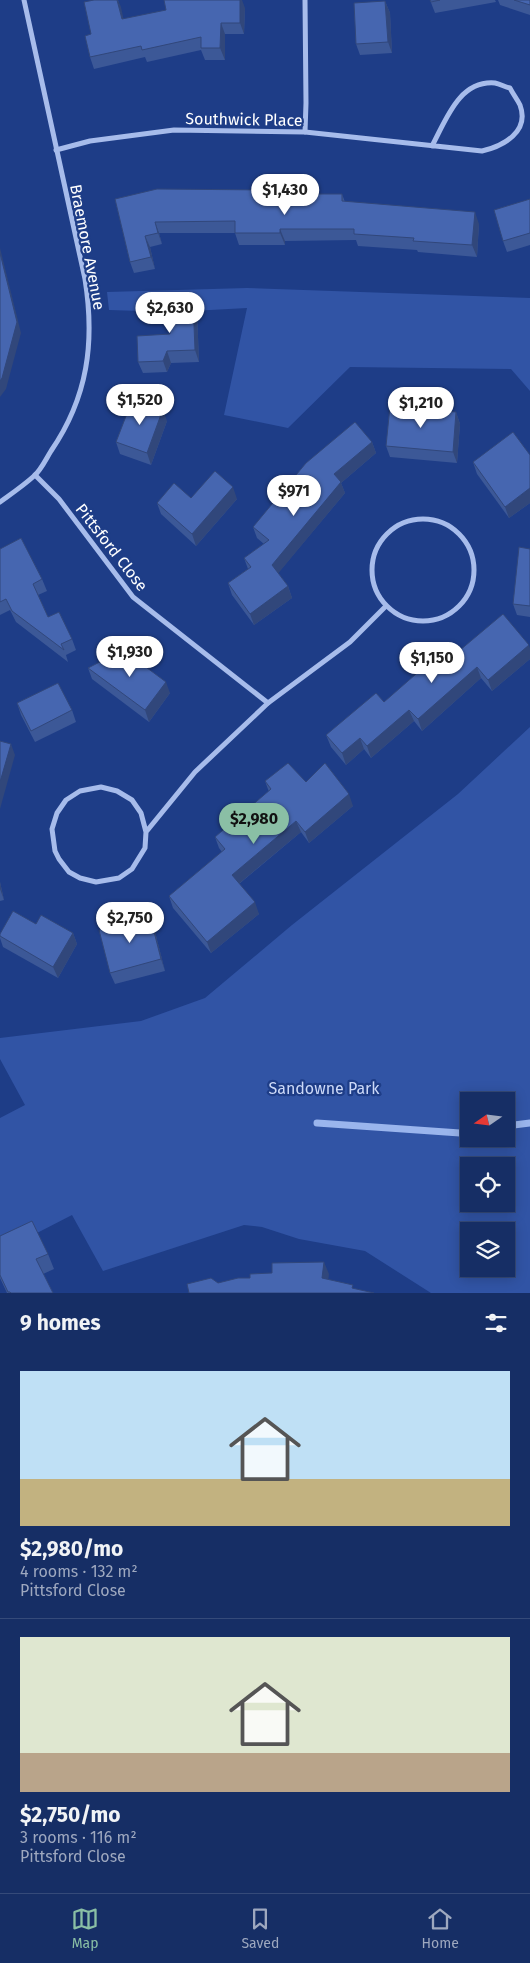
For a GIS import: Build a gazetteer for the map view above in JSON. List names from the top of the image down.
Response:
{
  "streets": {
    "street": ["Southwick Place", "Braemore Avenue", "Pittsford Close"]
  },
  "crossings": [
    ["Southwick Place", "Braemore Avenue"],
    ["Braemore Avenue", "Pittsford Close"]
  ],
  "parks": ["Sandowne Park"],
  "north": "left",
  "page": {
    "price": [
      "$1,430",
      "$2,630",
      "$1,520",
      "$1,210",
      "$971",
      "$1,930",
      "$1,150",
      "$2,980",
      "$2,750"
    ],
    "heading": "9 homes",
    "list": [
      {
        "name": "$2,980/mo",
        "note": "4 rooms · 132 m² · Pittsford Close"
      },
      {
        "name": "$2,750/mo",
        "note": "3 rooms · 116 m² · Pittsford Close"
      }
    ],
    "tabs": ["Map", "Saved", "Home"]
  }
}
